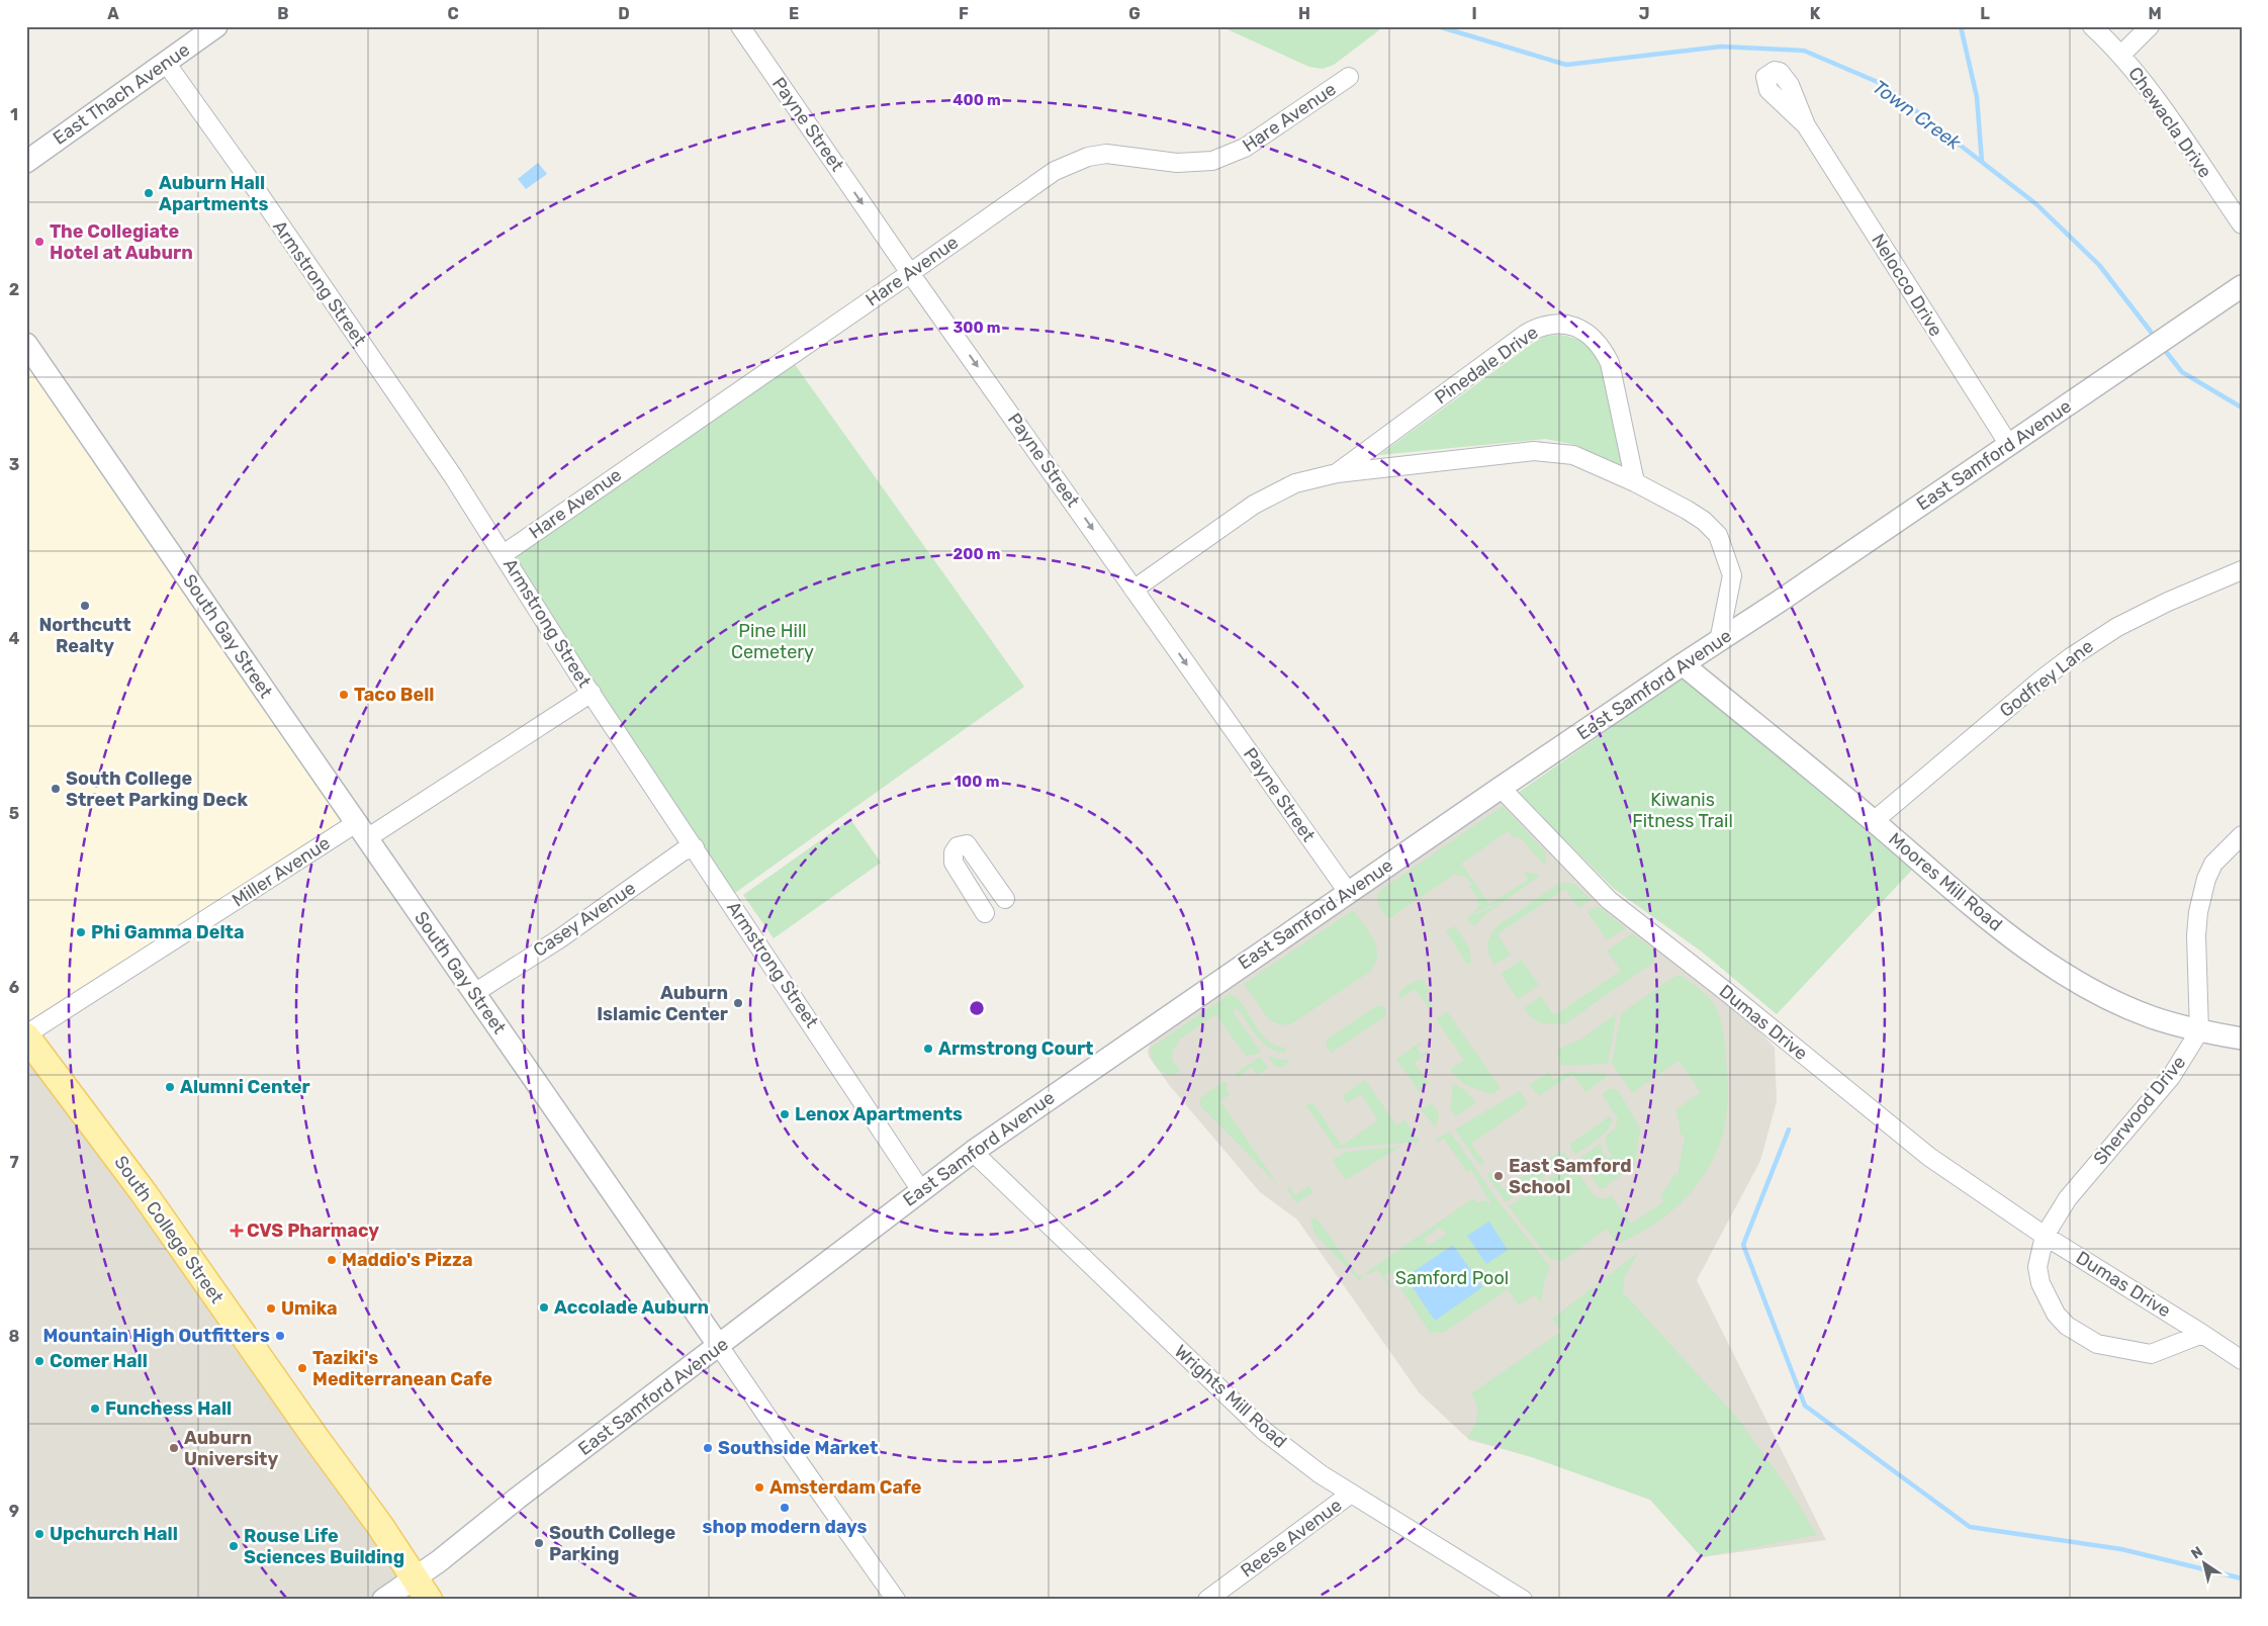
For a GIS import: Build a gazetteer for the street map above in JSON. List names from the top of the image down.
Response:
{
  "streets": {
    "main road": ["South College Street"],
    "street": [
      "East Thach Avenue",
      "Hare Avenue",
      "Chewacla Drive",
      "Payne Street",
      "Armstrong Street",
      "Nelocco Drive",
      "Pinedale Drive",
      "East Samford Avenue",
      "South Gay Street",
      "Godfrey Lane",
      "Miller Avenue",
      "Moores Mill Road",
      "Casey Avenue",
      "Dumas Drive",
      "Sherwood Drive",
      "Wrights Mill Road",
      "Reese Avenue"
    ]
  },
  "crossings": [
    ["East Thach Avenue", "Armstrong Street"],
    ["Hare Avenue", "Payne Street"],
    ["Hare Avenue", "Armstrong Street"],
    ["Payne Street", "Pinedale Drive"],
    ["Payne Street", "East Samford Avenue"],
    ["Armstrong Street", "East Samford Avenue"],
    ["Armstrong Street", "Miller Avenue"],
    ["Armstrong Street", "Casey Avenue"],
    ["Nelocco Drive", "East Samford Avenue"],
    ["Pinedale Drive", "East Samford Avenue"],
    ["East Samford Avenue", "South Gay Street"],
    ["East Samford Avenue", "Moores Mill Road"],
    ["East Samford Avenue", "Dumas Drive"],
    ["East Samford Avenue", "South College Street"],
    ["East Samford Avenue", "Wrights Mill Road"],
    ["South Gay Street", "Miller Avenue"],
    ["South Gay Street", "Casey Avenue"],
    ["Godfrey Lane", "Moores Mill Road"],
    ["Miller Avenue", "South College Street"],
    ["Moores Mill Road", "Sherwood Drive"],
    ["Dumas Drive", "Sherwood Drive"],
    ["Wrights Mill Road", "Reese Avenue"]
  ],
  "one_way": ["Payne Street"],
  "water": ["Town Creek"],
  "parks": ["Pine Hill Cemetery", "Kiwanis Fitness Trail", "Samford Pool"],
  "places": {
    "other": [
      "Auburn Hall Apartments",
      "The Collegiate Hotel at Auburn",
      "Northcutt Realty",
      "Taco Bell",
      "South College Street Parking Deck",
      "Phi Gamma Delta",
      "Auburn Islamic Center",
      "Armstrong Court",
      "Alumni Center",
      "Lenox Apartments",
      "East Samford School",
      "Maddio's Pizza",
      "Accolade Auburn",
      "Umika",
      "Mountain High Outfitters",
      "Comer Hall",
      "Taziki's Mediterranean Cafe",
      "Funchess Hall",
      "Auburn University",
      "Southside Market",
      "Amsterdam Cafe",
      "shop modern days",
      "Upchurch Hall",
      "South College Parking",
      "Rouse Life Sciences Building"
    ],
    "health": ["CVS Pharmacy"]
  },
  "north": "top left",
  "grid": {
    "columns": [
      "A",
      "B",
      "C",
      "D",
      "E",
      "F",
      "G",
      "H",
      "I",
      "J",
      "K",
      "L",
      "M"
    ],
    "rows": [
      "1",
      "2",
      "3",
      "4",
      "5",
      "6",
      "7",
      "8",
      "9"
    ]
  },
  "rings": [
    "400 m",
    "300 m",
    "200 m",
    "100 m"
  ]
}
